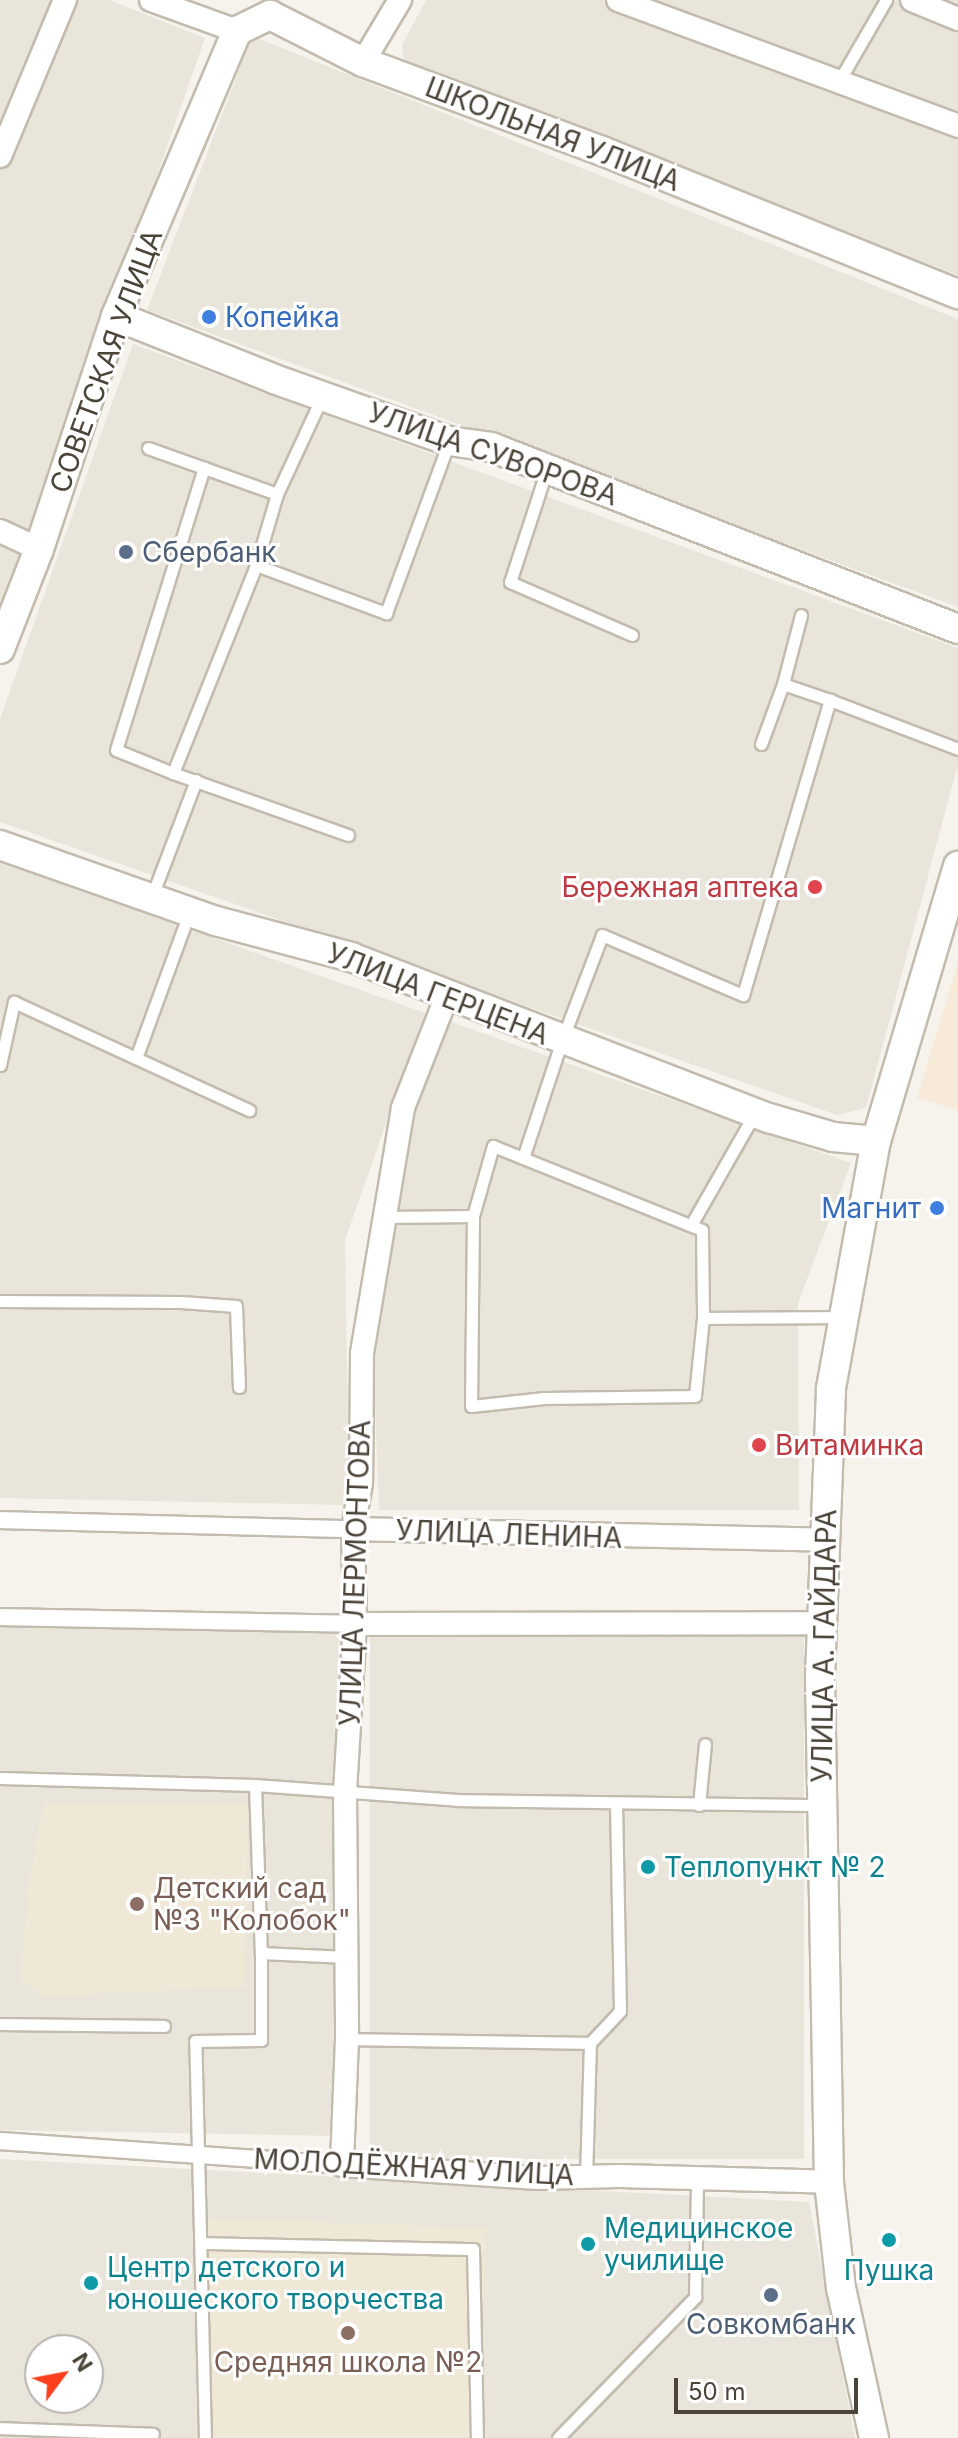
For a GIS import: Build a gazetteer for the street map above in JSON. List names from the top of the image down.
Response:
{
  "streets": {
    "street": [
      "ШКОЛЬНАЯ УЛИЦА",
      "СОВЕТСКАЯ УЛИЦА",
      "УЛИЦА СУВОРОВА",
      "УЛИЦА ГЕРЦЕНА",
      "УЛИЦА ЛЕНИНА",
      "УЛИЦА ЛЕРМОНТОВА",
      "УЛИЦА А. ГАЙДАРА",
      "МОЛОДЁЖНАЯ УЛИЦА"
    ]
  },
  "crossings": [
    ["ШКОЛЬНАЯ УЛИЦА", "СОВЕТСКАЯ УЛИЦА"],
    ["СОВЕТСКАЯ УЛИЦА", "УЛИЦА СУВОРОВА"],
    ["УЛИЦА ГЕРЦЕНА", "УЛИЦА ЛЕРМОНТОВА"],
    ["УЛИЦА ГЕРЦЕНА", "УЛИЦА А. ГАЙДАРА"],
    ["УЛИЦА ЛЕНИНА", "УЛИЦА ЛЕРМОНТОВА"],
    ["УЛИЦА ЛЕНИНА", "УЛИЦА А. ГАЙДАРА"],
    ["УЛИЦА ЛЕРМОНТОВА", "МОЛОДЁЖНАЯ УЛИЦА"],
    ["УЛИЦА А. ГАЙДАРА", "МОЛОДЁЖНАЯ УЛИЦА"]
  ],
  "places": [
    "Копейка",
    "Сбербанк",
    "Бережная аптека",
    "Магнит",
    "Витаминка",
    "Теплопункт № 2",
    "Детский сад №3 \"Колобок\"",
    "Пушка",
    "Медицинское училище",
    "Центр детского и юношеского творчества",
    "Совкомбанк",
    "Средняя школа №2"
  ],
  "scale_bar": "50 m",
  "north": "top right"
}
